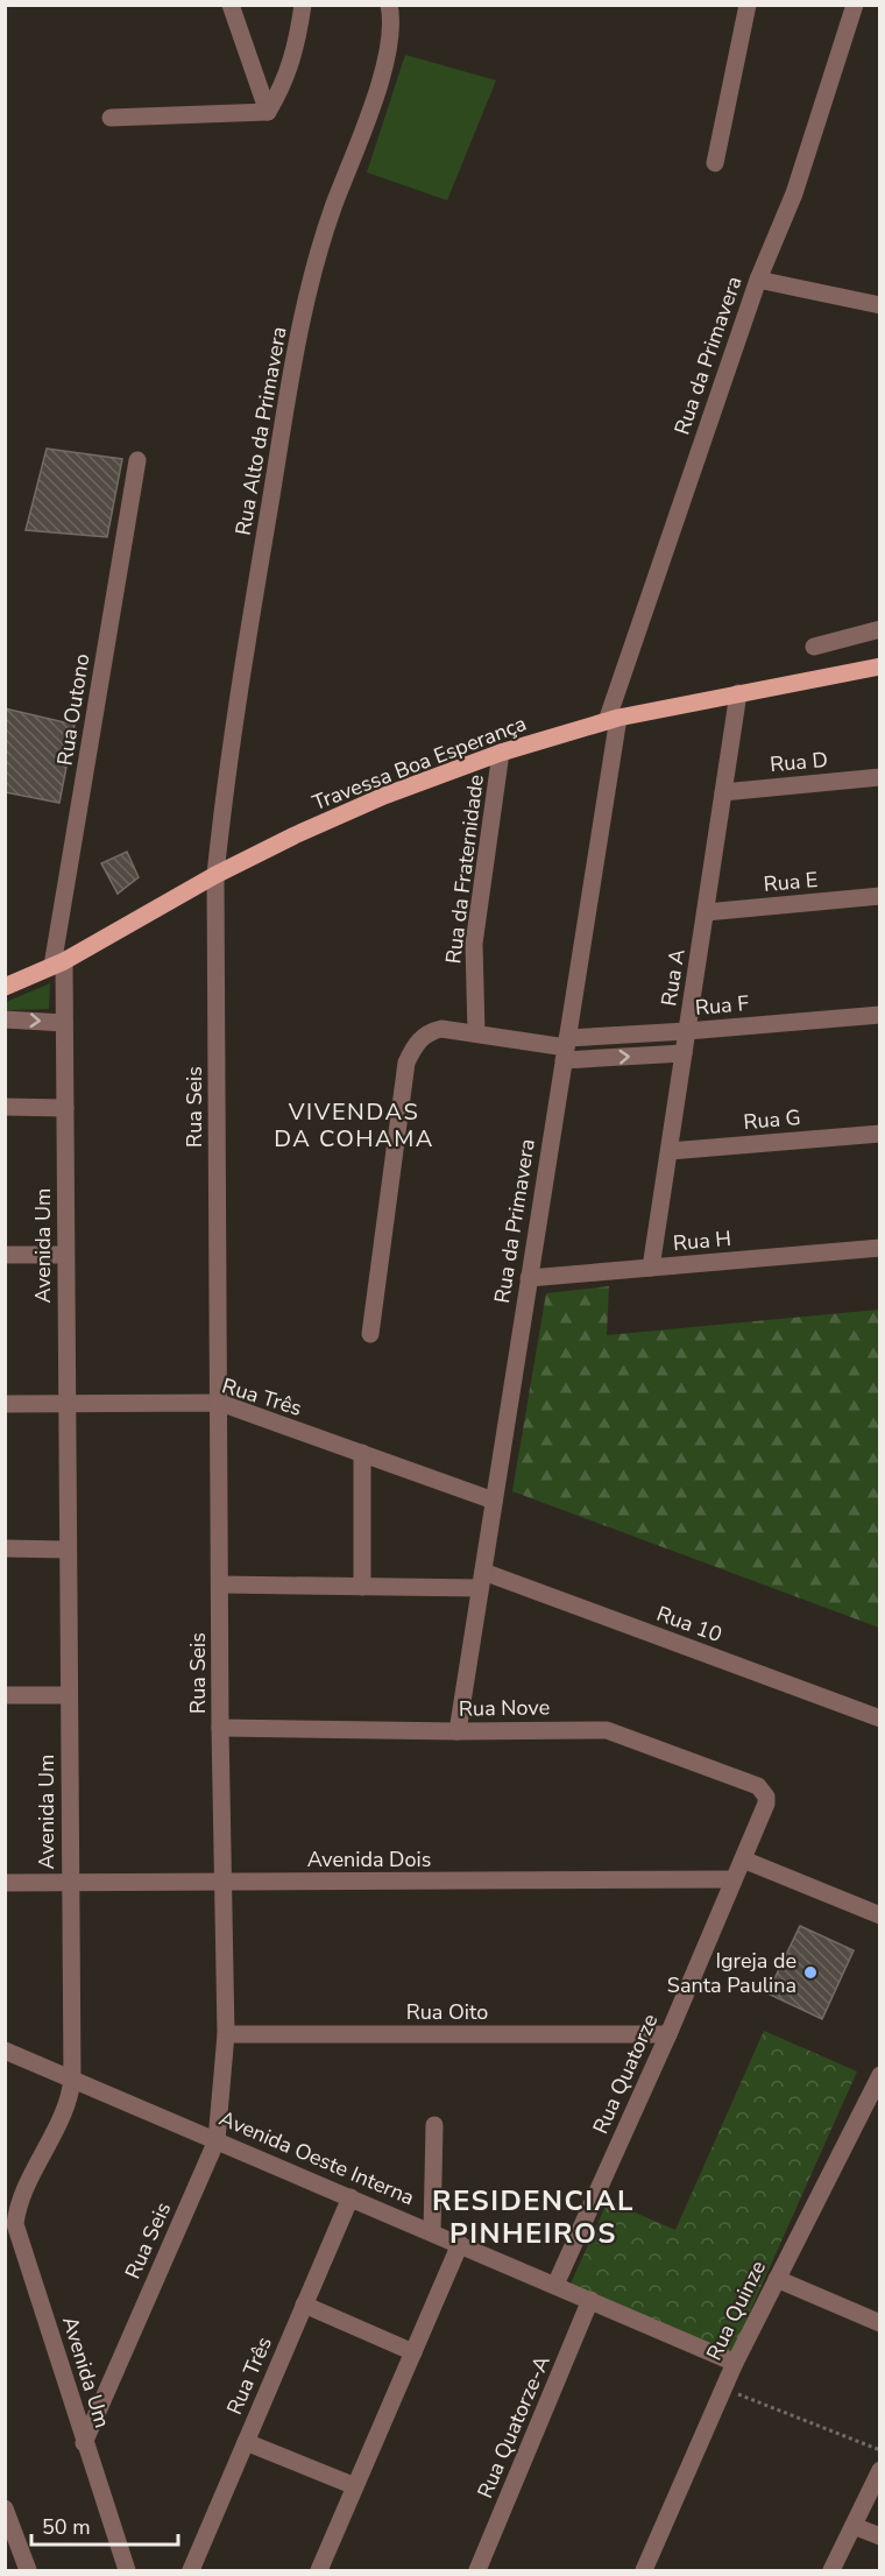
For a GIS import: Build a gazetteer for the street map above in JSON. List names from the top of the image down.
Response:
{
  "streets": {
    "main road": ["Travessa Boa Esperança"],
    "street": [
      "Rua da Primavera",
      "Rua Alto da Primavera",
      "Rua Outono",
      "Rua D",
      "Rua da Fraternidade",
      "Rua E",
      "Rua A",
      "Rua F",
      "Rua Seis",
      "Rua G",
      "Rua H",
      "Avenida Um",
      "Rua Três",
      "Rua 10",
      "Rua Nove",
      "Avenida Dois",
      "Rua Oito",
      "Rua Quatorze",
      "Avenida Oeste Interna",
      "Rua Quinze",
      "Rua Quatorze-A"
    ]
  },
  "crossings": [
    ["Rua da Primavera", "Travessa Boa Esperança"],
    ["Rua da Primavera", "Rua F"],
    ["Rua da Primavera", "Rua H"],
    ["Rua da Primavera", "Rua Três"],
    ["Rua da Primavera", "Rua 10"],
    ["Rua da Primavera", "Rua Nove"],
    ["Rua Alto da Primavera", "Travessa Boa Esperança"],
    ["Rua Alto da Primavera", "Rua Seis"],
    ["Rua Outono", "Travessa Boa Esperança"],
    ["Rua Outono", "Avenida Um"],
    ["Rua D", "Rua A"],
    ["Travessa Boa Esperança", "Rua da Fraternidade"],
    ["Travessa Boa Esperança", "Rua A"],
    ["Travessa Boa Esperança", "Rua Seis"],
    ["Travessa Boa Esperança", "Avenida Um"],
    ["Rua E", "Rua A"],
    ["Rua A", "Rua F"],
    ["Rua A", "Rua G"],
    ["Rua A", "Rua H"],
    ["Rua Seis", "Avenida Um"],
    ["Rua Seis", "Rua Três"],
    ["Rua Seis", "Rua 10"],
    ["Rua Seis", "Rua Nove"],
    ["Rua Seis", "Avenida Dois"],
    ["Rua Seis", "Rua Oito"],
    ["Rua Seis", "Avenida Oeste Interna"],
    ["Avenida Um", "Rua Três"],
    ["Avenida Um", "Avenida Dois"],
    ["Avenida Um", "Avenida Oeste Interna"],
    ["Rua Três", "Avenida Oeste Interna"],
    ["Rua Nove", "Rua Quatorze"],
    ["Avenida Dois", "Rua Quatorze"],
    ["Rua Oito", "Rua Quatorze"],
    ["Rua Quatorze", "Avenida Oeste Interna"],
    ["Avenida Oeste Interna", "Rua Quinze"],
    ["Avenida Oeste Interna", "Rua Quatorze-A"]
  ],
  "districts": ["VIVENDAS DA COHAMA", "RESIDENCIAL PINHEIROS"],
  "places": ["Igreja de Santa Paulina"],
  "scale_bar": "50 m"
}
